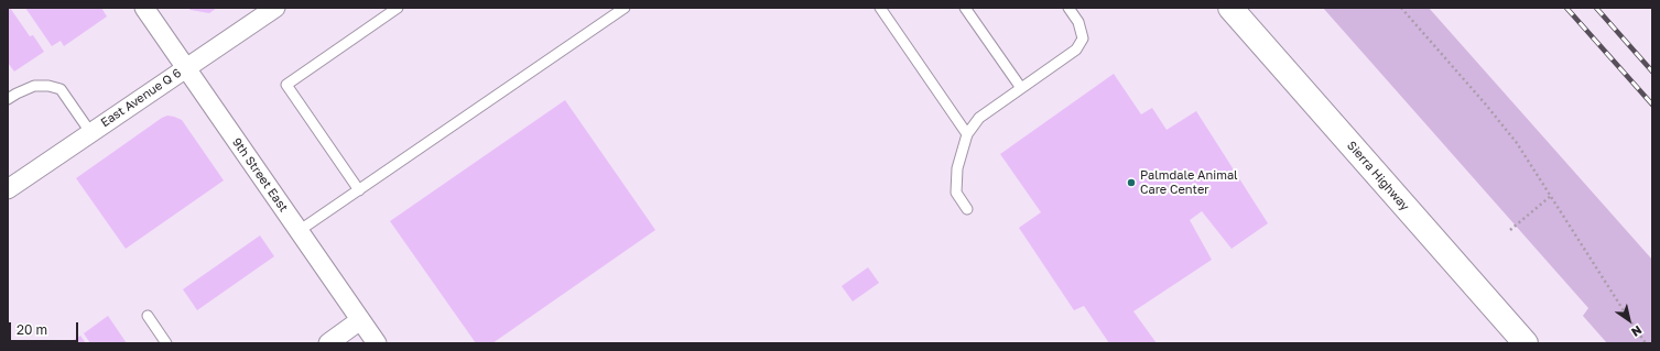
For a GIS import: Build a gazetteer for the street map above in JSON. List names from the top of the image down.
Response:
{
  "streets": {
    "main road": ["Sierra Highway"],
    "street": ["East Avenue Q 6", "9th Street East"]
  },
  "crossings": [
    ["East Avenue Q 6", "9th Street East"]
  ],
  "places": ["Palmdale Animal Care Center"],
  "scale_bar": "20 m",
  "north": "bottom right"
}
